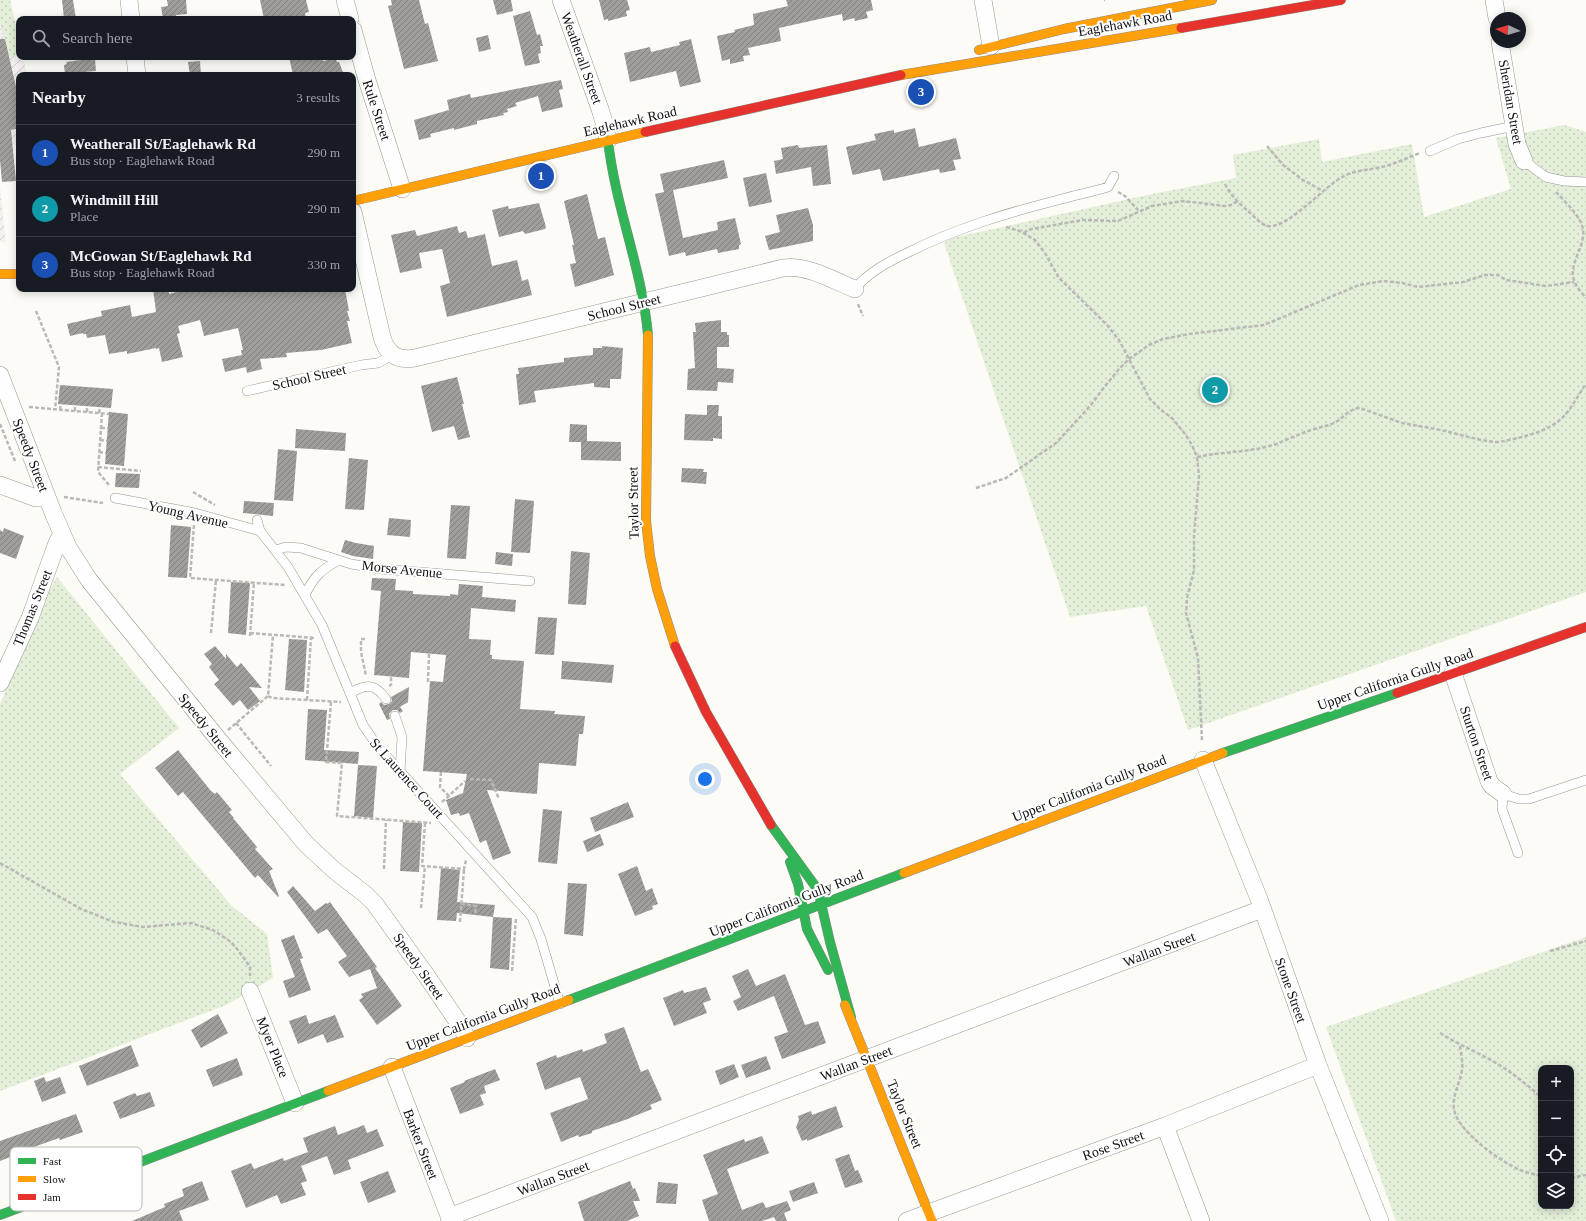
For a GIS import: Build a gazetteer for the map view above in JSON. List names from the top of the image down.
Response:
{
  "streets": {
    "street": [
      "Eaglehawk Road",
      "Weatherall Street",
      "Sheridan Street",
      "Rule Street",
      "School Street",
      "Speedy Street",
      "Taylor Street",
      "Thomas Street",
      "Upper California Gully Road",
      "Sturton Street",
      "Wallan Street",
      "Stone Street",
      "Myer Place",
      "Barker Street",
      "Rose Street"
    ],
    "lane": ["Young Avenue", "Morse Avenue", "St Laurence Court"]
  },
  "crossings": [
    ["Eaglehawk Road", "Weatherall Street"],
    ["Eaglehawk Road", "Rule Street"],
    ["Eaglehawk Road", "Taylor Street"],
    ["Weatherall Street", "Taylor Street"],
    ["School Street", "Taylor Street"],
    ["Speedy Street", "Thomas Street"],
    ["Speedy Street", "Upper California Gully Road"],
    ["Taylor Street", "Upper California Gully Road"],
    ["Taylor Street", "Wallan Street"],
    ["Taylor Street", "Rose Street"],
    ["Young Avenue", "St Laurence Court"],
    ["Morse Avenue", "St Laurence Court"],
    ["Upper California Gully Road", "Sturton Street"],
    ["Upper California Gully Road", "St Laurence Court"],
    ["Upper California Gully Road", "Stone Street"],
    ["Upper California Gully Road", "Myer Place"],
    ["Upper California Gully Road", "Barker Street"],
    ["Wallan Street", "Stone Street"],
    ["Wallan Street", "Barker Street"],
    ["Stone Street", "Rose Street"]
  ],
  "legend": ["Fast", "Slow", "Jam"],
  "north": "left",
  "page": {
    "search": "Search here",
    "heading": ["Nearby", "3 results"],
    "pins": ["3", "1", "2"],
    "list": [
      {
        "mark": "1",
        "name": "Weatherall St/Eaglehawk Rd",
        "note": "Bus stop · Eaglehawk Road",
        "value": "290 m"
      },
      {
        "mark": "2",
        "name": "Windmill Hill",
        "note": "Place",
        "value": "290 m"
      },
      {
        "mark": "3",
        "name": "McGowan St/Eaglehawk Rd",
        "note": "Bus stop · Eaglehawk Road",
        "value": "330 m"
      }
    ],
    "map_buttons": ["+", "−"]
  }
}
